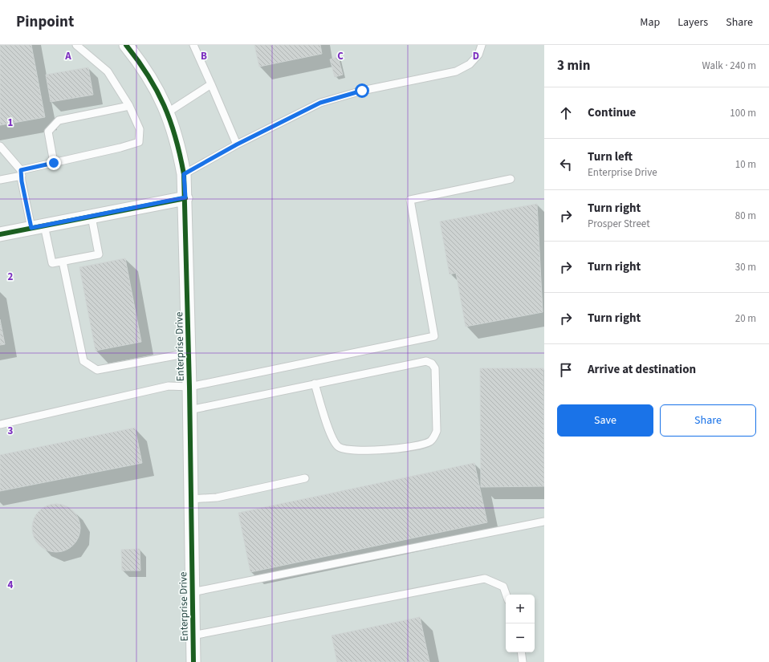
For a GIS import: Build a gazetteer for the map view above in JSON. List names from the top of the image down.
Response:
{
  "streets": {
    "street": ["Enterprise Drive"]
  },
  "page": {
    "header": "Pinpoint",
    "nav": ["Map", "Layers", "Share"],
    "heading": ["3 min", "Walk · 240 m"],
    "list": [
      ["Continue", "100 m"],
      ["Turn left", "Enterprise Drive", "10 m"],
      ["Turn right", "Prosper Street", "80 m"],
      ["Turn right", "30 m"],
      ["Turn right", "20 m"],
      "Arrive at destination"
    ],
    "buttons": ["Save", "Share"],
    "map_buttons": ["+", "−"]
  },
  "grid": {
    "columns": [
      "A",
      "B",
      "C",
      "D"
    ],
    "rows": [
      "1",
      "2",
      "3",
      "4"
    ]
  }
}
